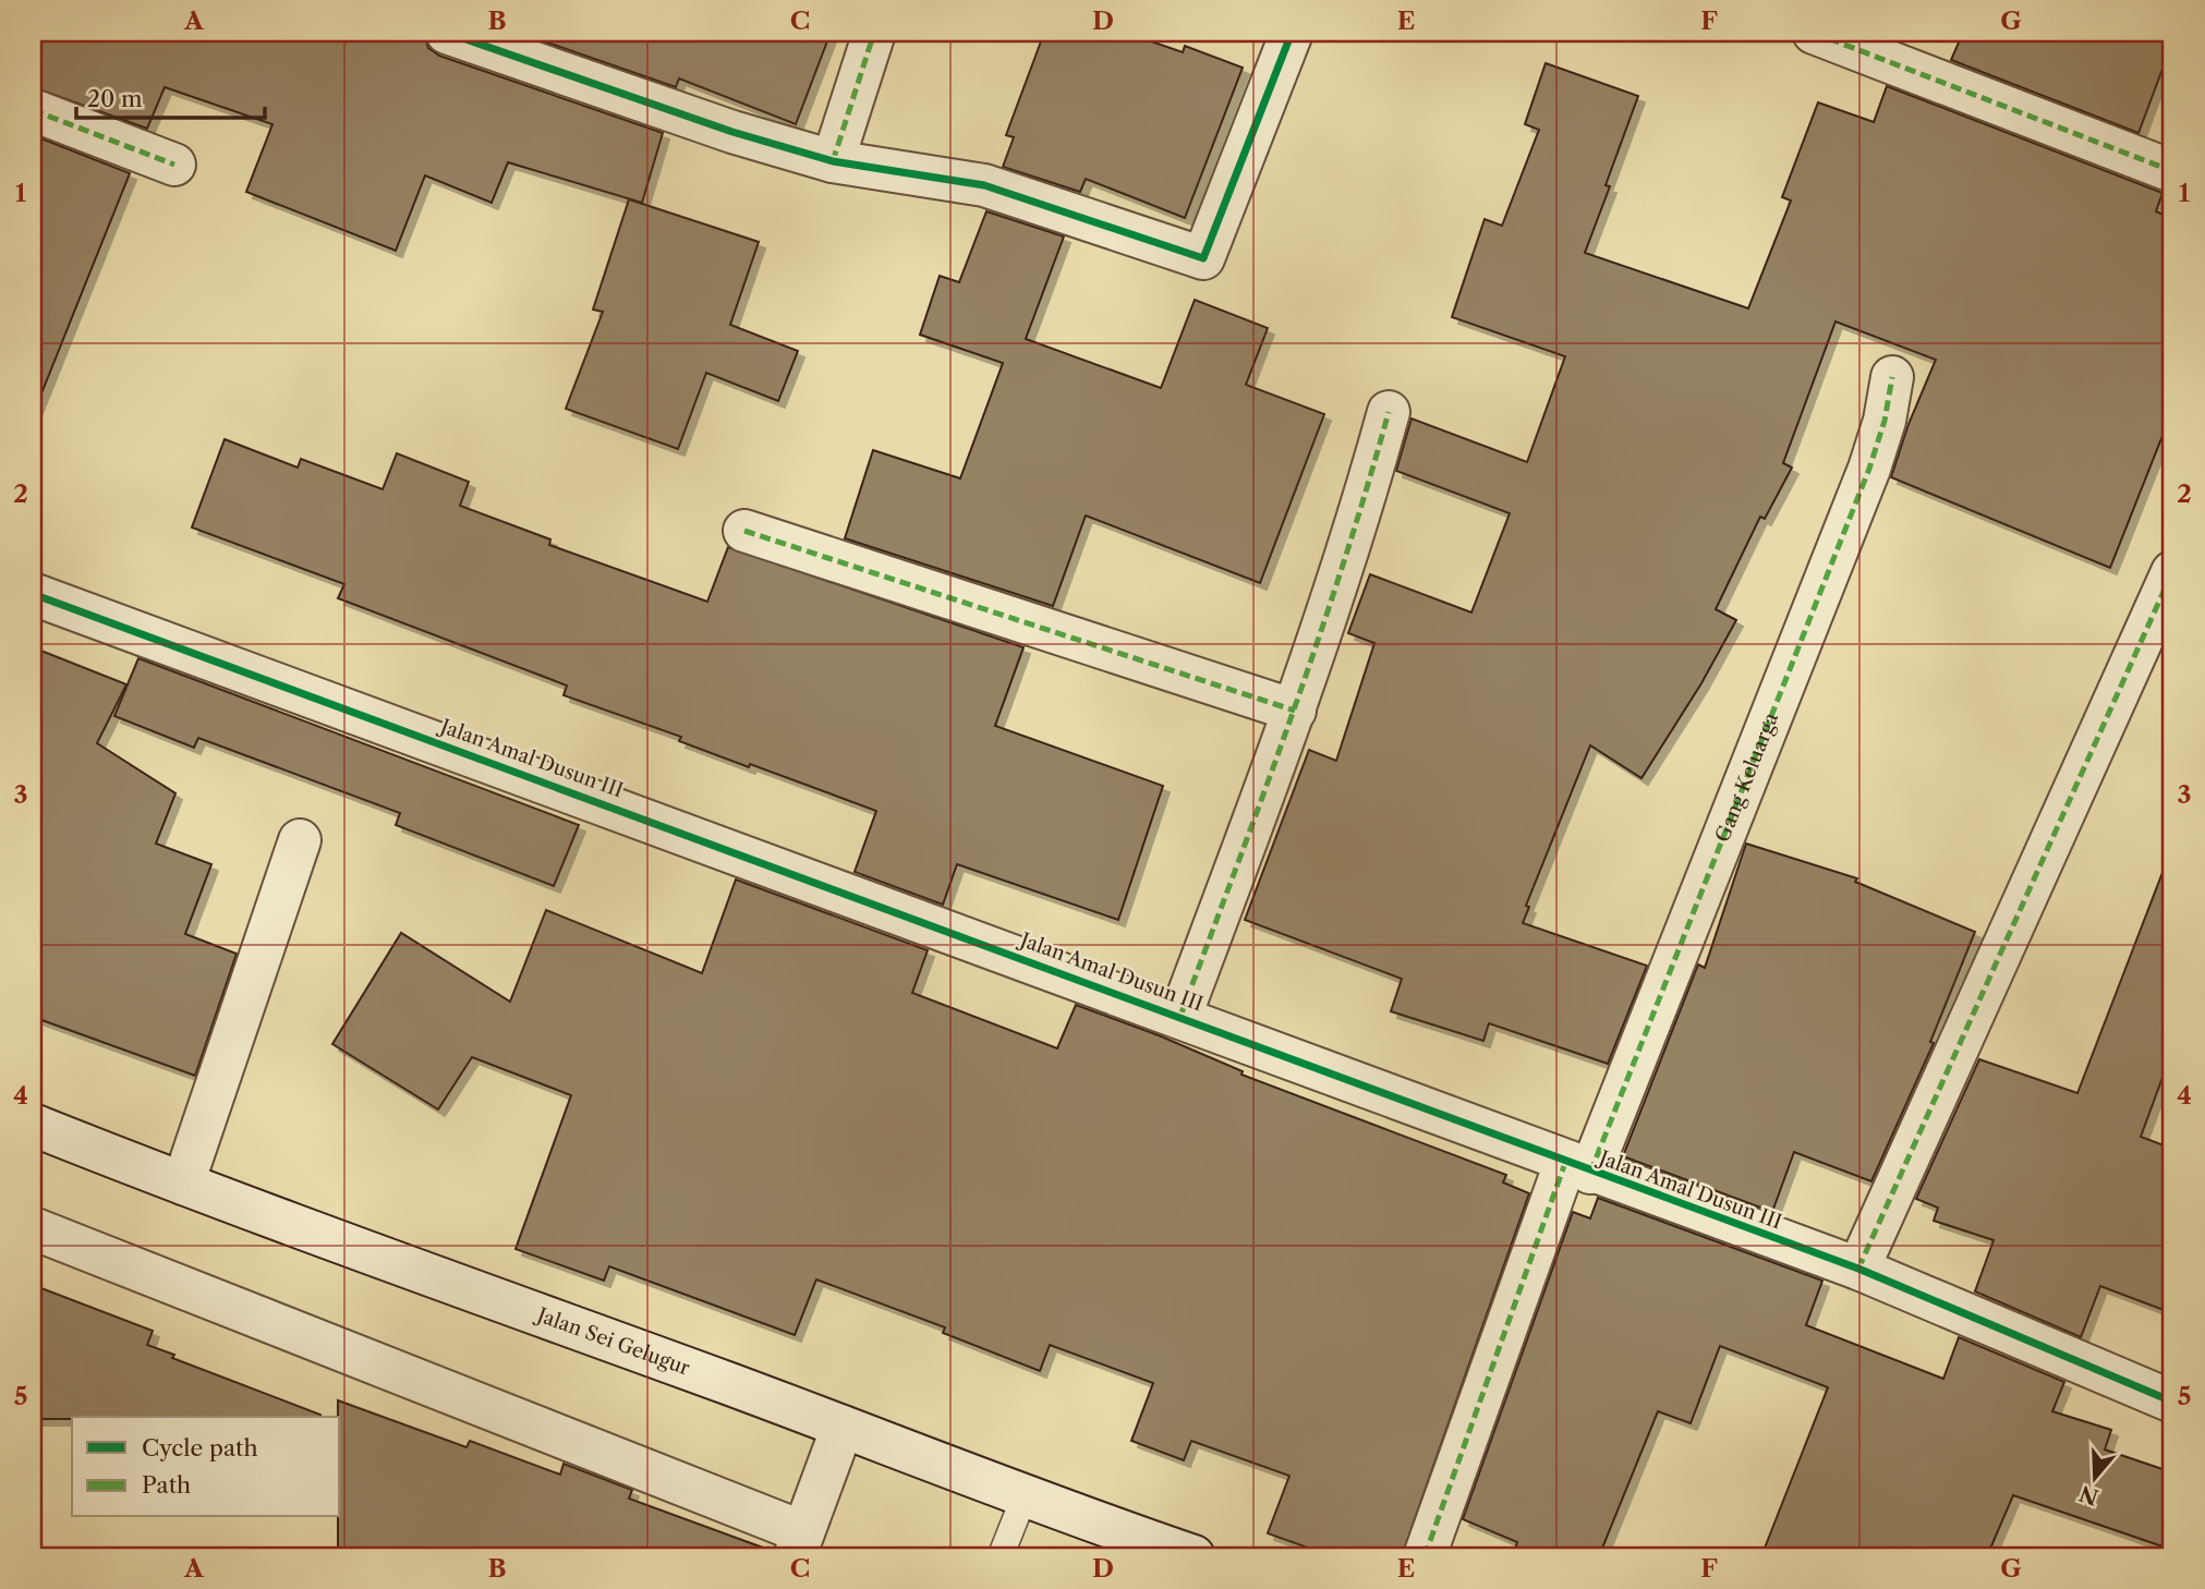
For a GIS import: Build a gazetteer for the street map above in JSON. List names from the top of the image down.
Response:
{
  "streets": {
    "street": ["Jalan Amal Dusun III", "Gang Keluarga", "Jalan Sei Gelugur"]
  },
  "crossings": [
    ["Jalan Amal Dusun III", "Gang Keluarga"]
  ],
  "legend": ["Cycle path", "Path"],
  "scale_bar": "20 m",
  "north": "bottom",
  "grid": {
    "columns": [
      "A",
      "B",
      "C",
      "D",
      "E",
      "F",
      "G"
    ],
    "rows": [
      "1",
      "2",
      "3",
      "4",
      "5"
    ]
  }
}
